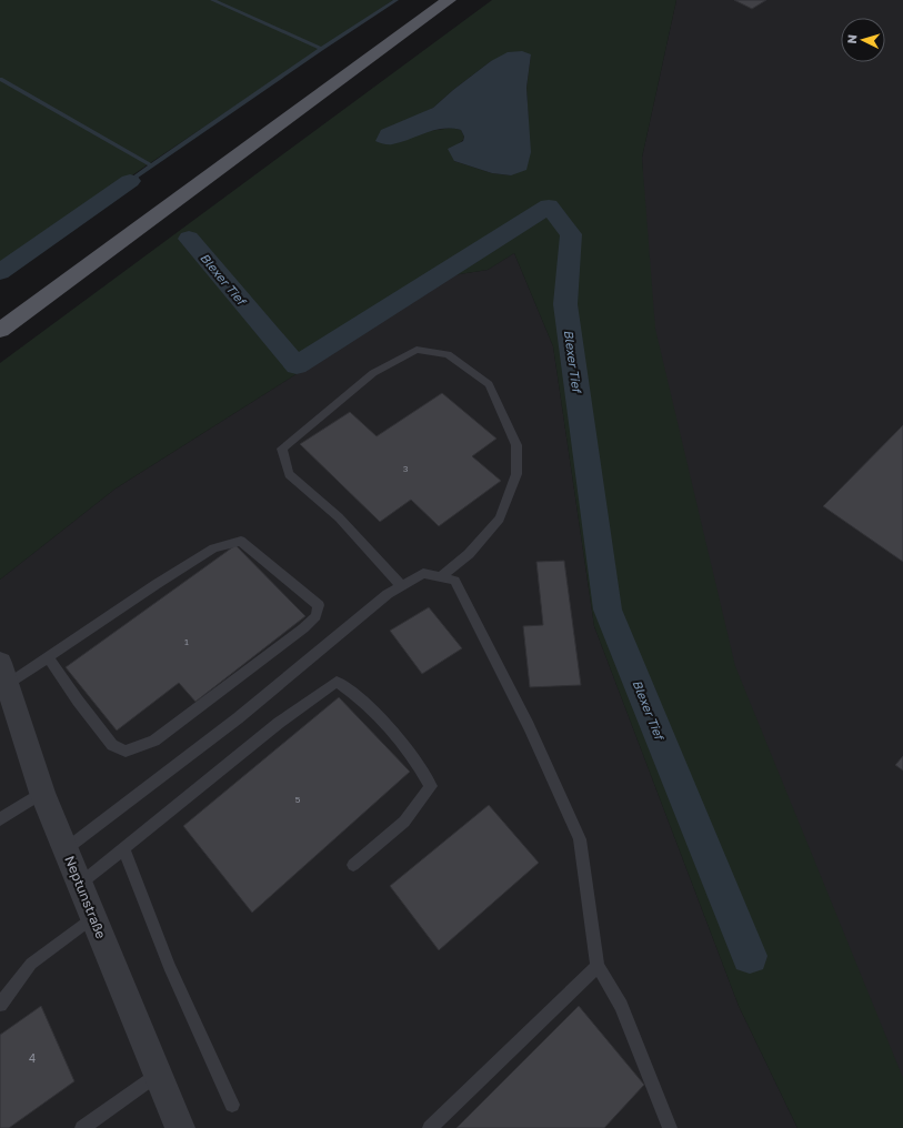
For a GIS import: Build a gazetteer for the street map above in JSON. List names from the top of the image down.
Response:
{
  "streets": {
    "street": ["Neptunstraße"]
  },
  "water": ["Blexer Tief"],
  "house_numbers": [
    "3",
    "1",
    "5",
    "4"
  ],
  "north": "left"
}
